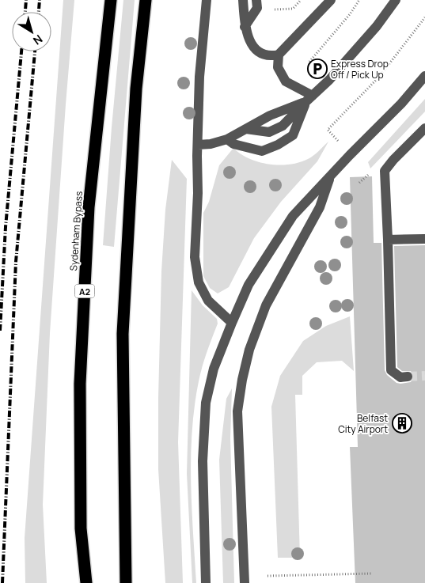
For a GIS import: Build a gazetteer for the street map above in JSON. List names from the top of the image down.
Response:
{
  "streets": {
    "highway": ["Sydenham Bypass", "A2"]
  },
  "places": {
    "parking": ["Express Drop Off / Pick Up"],
    "building": ["Belfast City Airport"]
  },
  "north": "bottom right"
}
